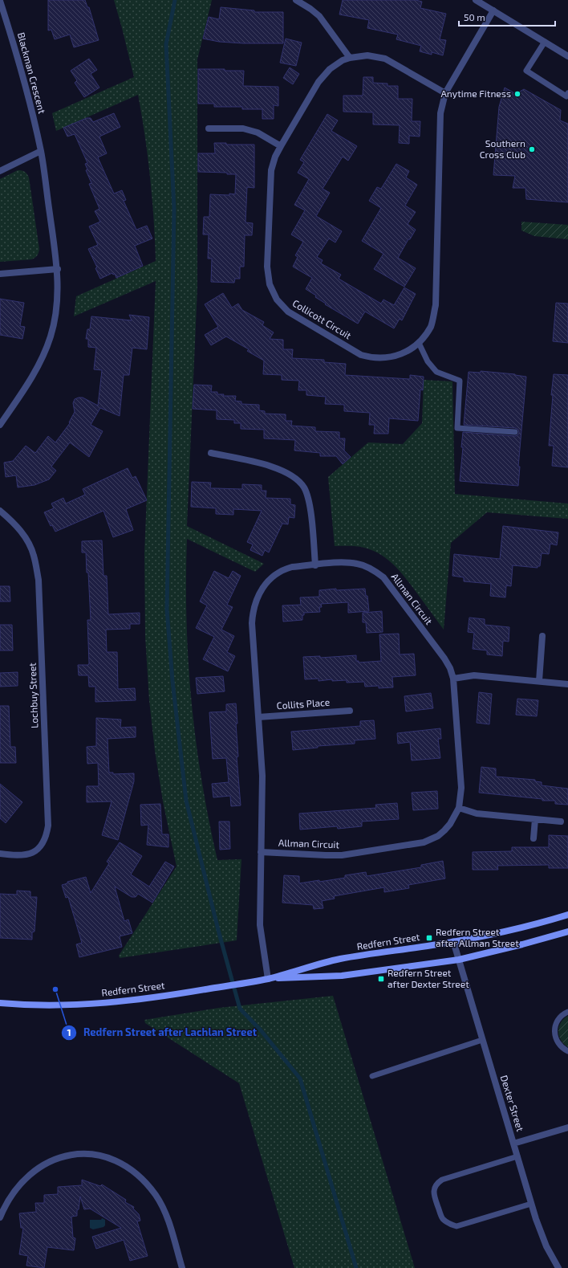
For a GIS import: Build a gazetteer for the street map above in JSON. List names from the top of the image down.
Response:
{
  "streets": {
    "main road": ["Redfern Street"],
    "street": [
      "Blackman Crescent",
      "Collicott Circuit",
      "Allman Circuit",
      "Lochbuy Street",
      "Collits Place",
      "Dexter Street"
    ]
  },
  "crossings": [
    ["Allman Circuit", "Collits Place"],
    ["Allman Circuit", "Redfern Street"],
    ["Redfern Street", "Dexter Street"]
  ],
  "places": {
    "other": ["Anytime Fitness", "Southern Cross Club", "Redfern Street after Lachlan Street"],
    "transit": ["Redfern Street after Allman Street", "Redfern Street after Dexter Street"]
  },
  "scale_bar": "50 m"
}
